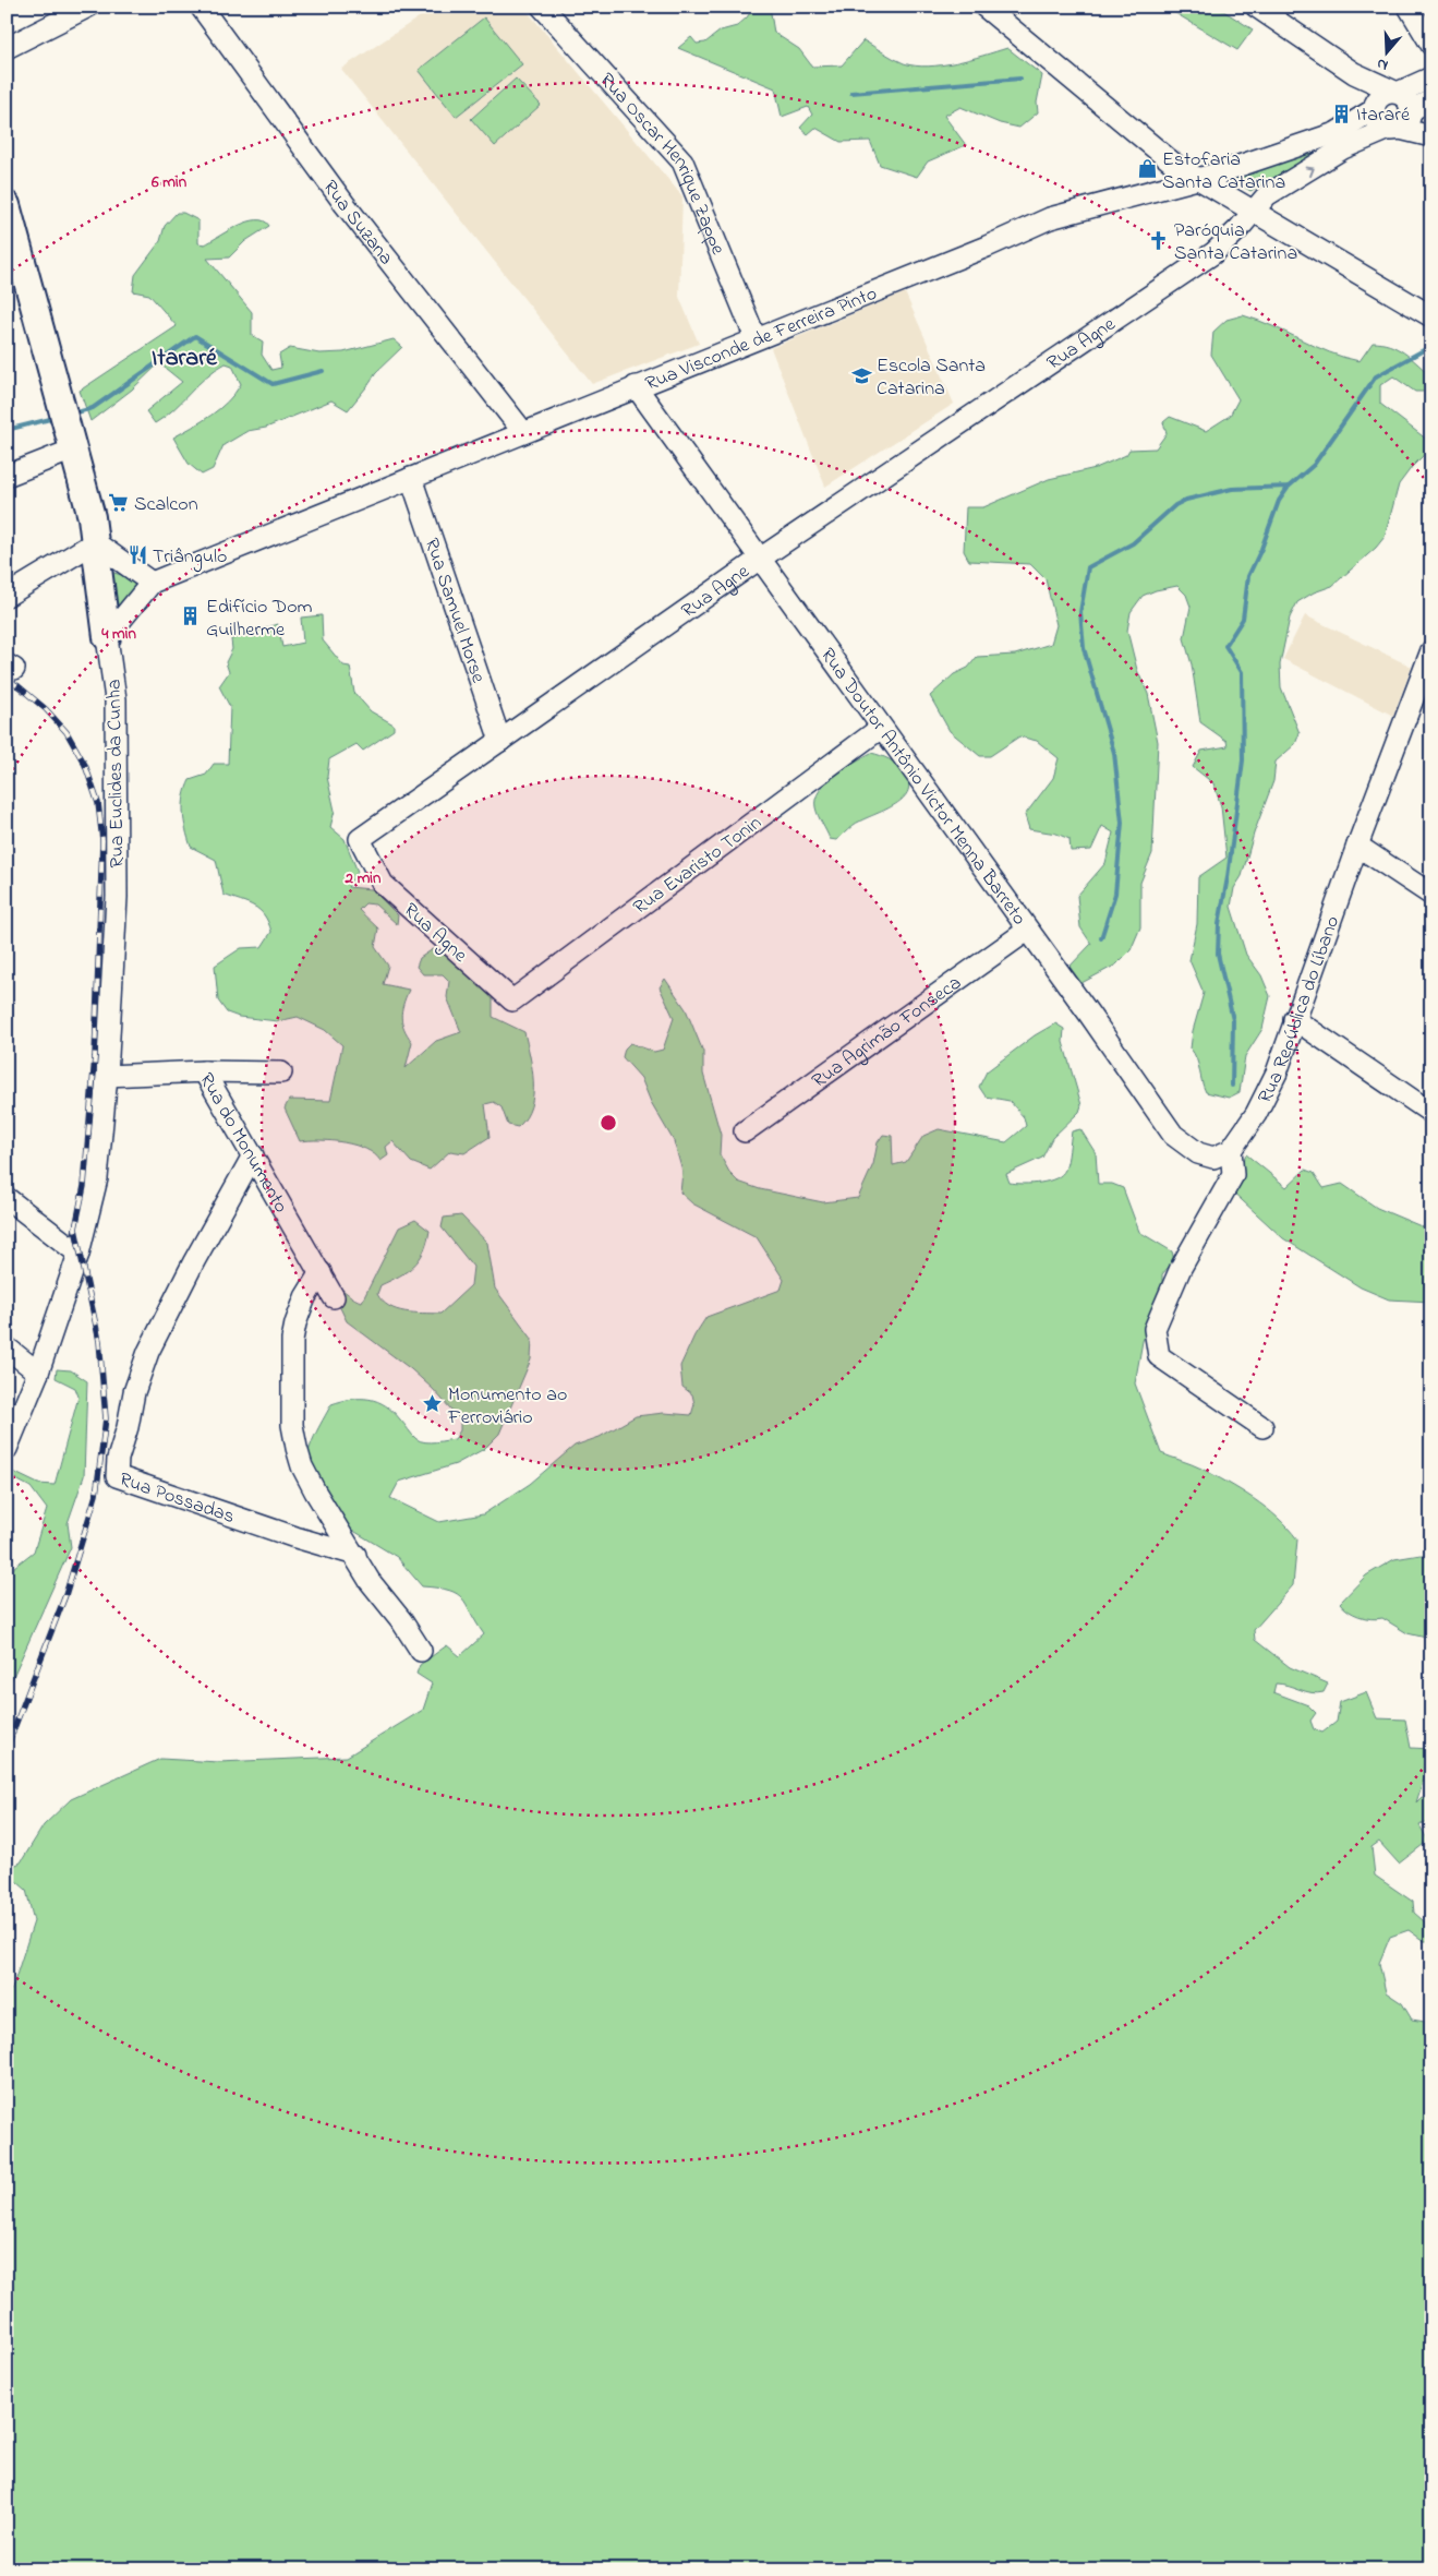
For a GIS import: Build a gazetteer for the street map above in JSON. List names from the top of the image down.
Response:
{
  "streets": {
    "main road": ["Rua Euclides da Cunha"],
    "street": [
      "Rua Oscar Henrique Zappe",
      "Rua Suzana",
      "Rua Visconde de Ferreira Pinto",
      "Rua Agne",
      "Rua Samuel Morse",
      "Rua Doutor Antônio Victor Menna Barreto",
      "Rua Evaristo Tonin",
      "Rua República do Líbano",
      "Rua Agrimão Fonseca",
      "Rua do Monumento",
      "Rua Possadas"
    ]
  },
  "crossings": [
    ["Rua Oscar Henrique Zappe", "Rua Visconde de Ferreira Pinto"],
    ["Rua Suzana", "Rua Visconde de Ferreira Pinto"],
    ["Rua Visconde de Ferreira Pinto", "Rua Samuel Morse"],
    ["Rua Visconde de Ferreira Pinto", "Rua Euclides da Cunha"],
    ["Rua Visconde de Ferreira Pinto", "Rua Doutor Antônio Victor Menna Barreto"],
    ["Rua Agne", "Rua Samuel Morse"],
    ["Rua Agne", "Rua Doutor Antônio Victor Menna Barreto"],
    ["Rua Agne", "Rua Evaristo Tonin"],
    ["Rua Euclides da Cunha", "Rua do Monumento"],
    ["Rua Doutor Antônio Victor Menna Barreto", "Rua Evaristo Tonin"],
    ["Rua Doutor Antônio Victor Menna Barreto", "Rua República do Líbano"],
    ["Rua Doutor Antônio Victor Menna Barreto", "Rua Agrimão Fonseca"],
    ["Rua do Monumento", "Rua Possadas"]
  ],
  "districts": ["Itararé"],
  "places": {
    "building": ["Itararé", "Edifício Dom Guilherme"],
    "shop": ["Estofaria Santa Catarina"],
    "church": ["Paróquia Santa Catarina"],
    "school or university": ["Escola Santa Catarina"],
    "supermarket": ["Scalcon"],
    "restaurant": ["Triângulo"],
    "place": ["Monumento ao Ferroviário"]
  },
  "north": "bottom",
  "rings": ["6 min", "4 min", "2 min"]
}
